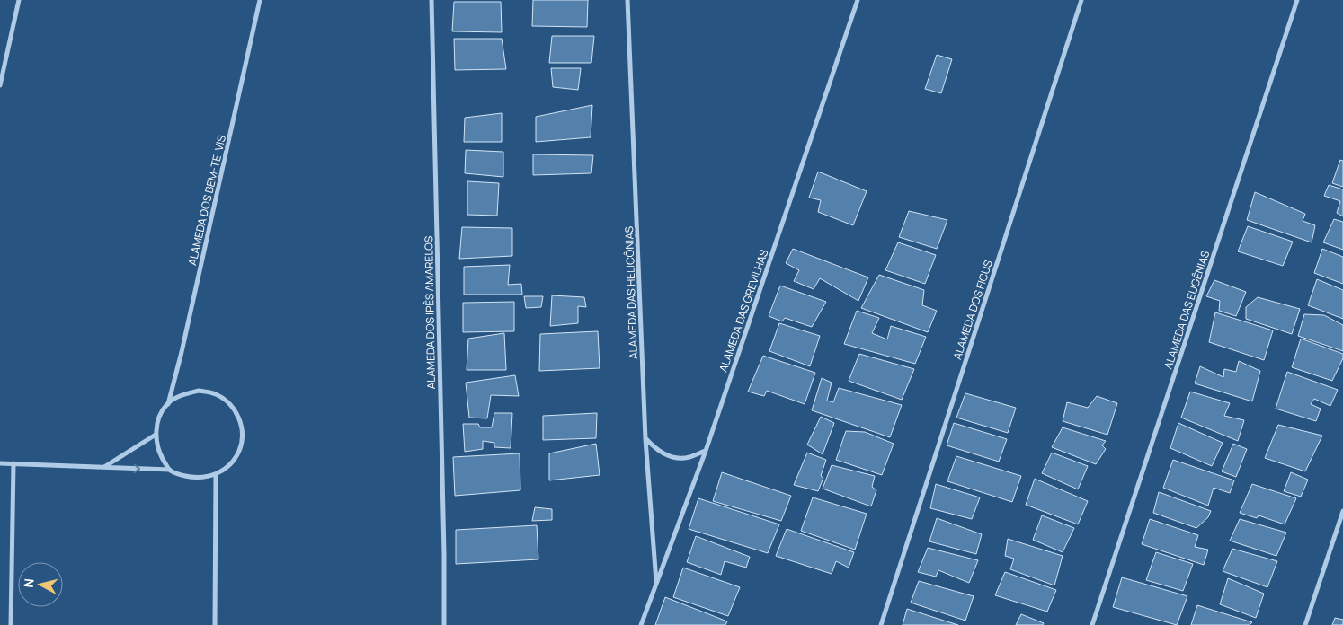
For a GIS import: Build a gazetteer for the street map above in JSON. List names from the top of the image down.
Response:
{
  "streets": {
    "street": [
      "ALAMEDA DOS BEM-TE-VIS",
      "ALAMEDA DAS HELICÔNIAS",
      "ALAMEDA DOS FICUS",
      "ALAMEDA DAS EUGÊNIAS",
      "ALAMEDA DAS GREVILHAS",
      "ALAMEDA DOS IPÊS AMARELOS"
    ]
  },
  "crossings": [
    ["ALAMEDA DAS HELICÔNIAS", "ALAMEDA DAS GREVILHAS"]
  ],
  "north": "left"
}
